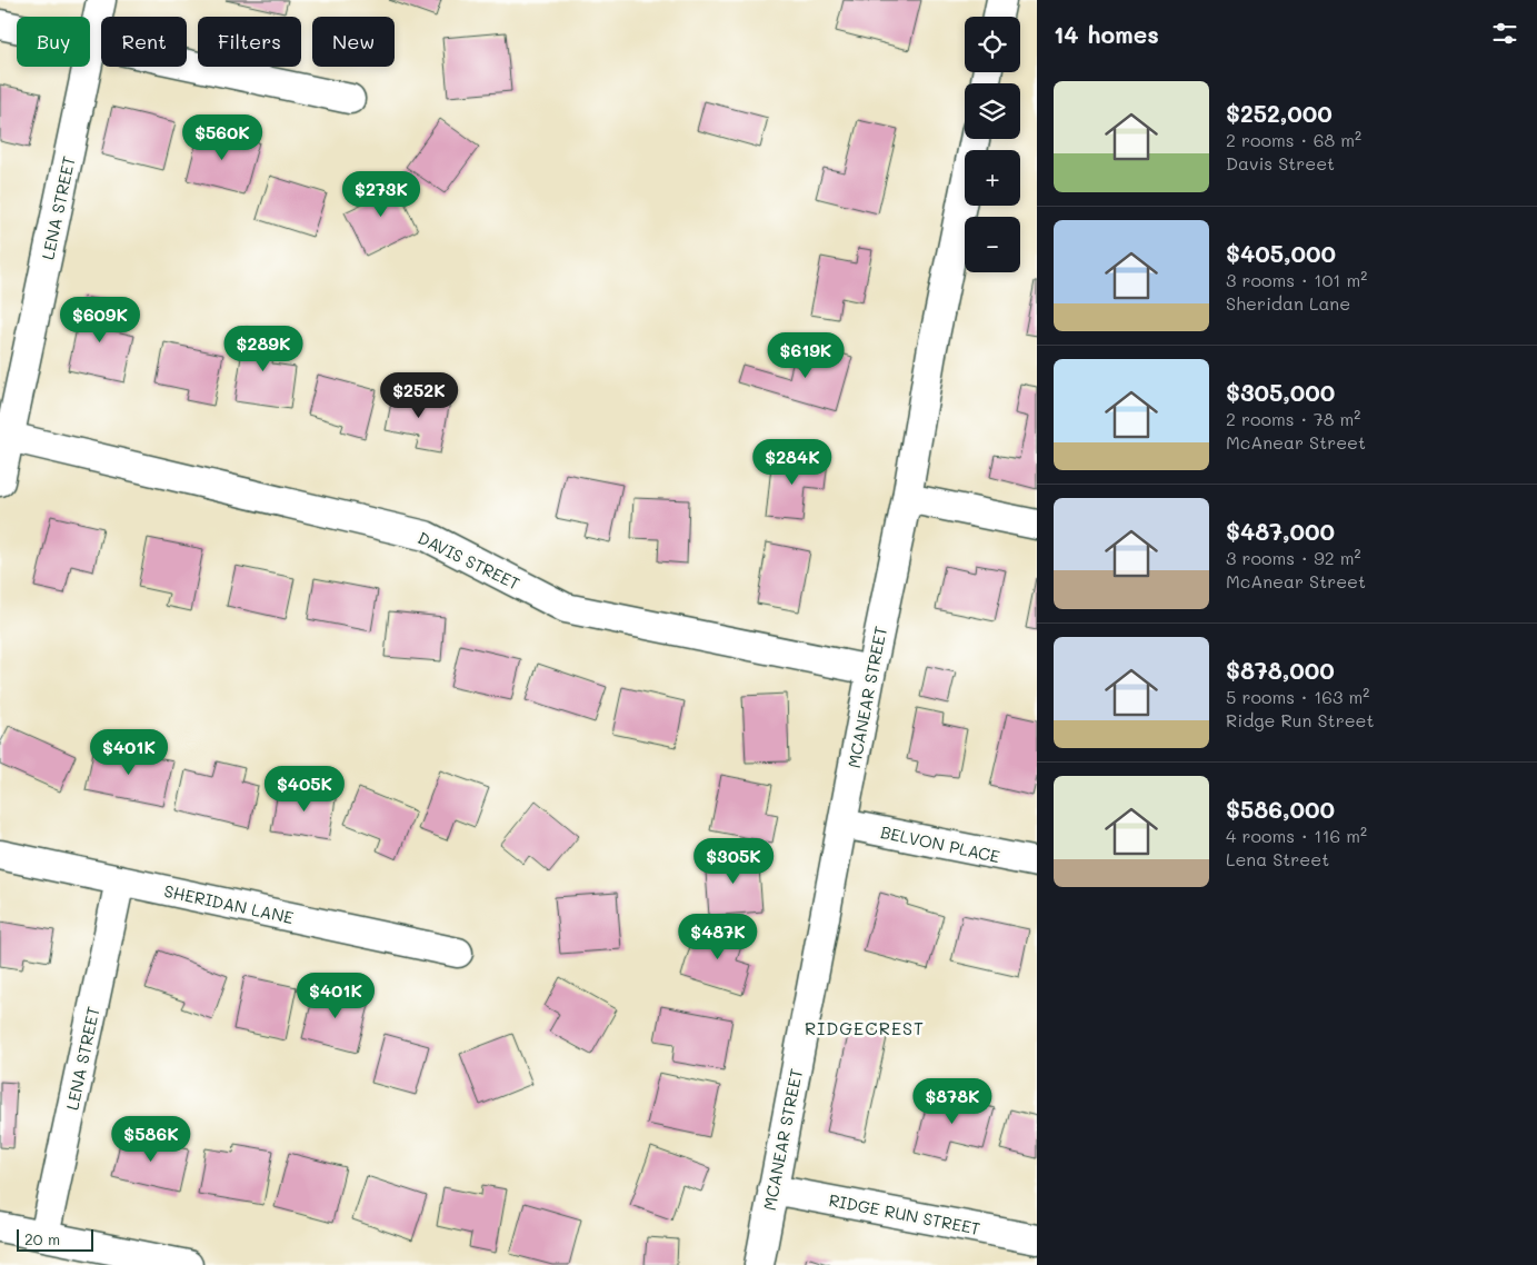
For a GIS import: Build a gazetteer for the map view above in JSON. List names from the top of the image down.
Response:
{
  "streets": {
    "street": [
      "LENA STREET",
      "DAVIS STREET",
      "MCANEAR STREET",
      "BELVON PLACE",
      "SHERIDAN LANE",
      "RIDGE RUN STREET"
    ]
  },
  "crossings": [
    ["LENA STREET", "DAVIS STREET"],
    ["LENA STREET", "SHERIDAN LANE"],
    ["DAVIS STREET", "MCANEAR STREET"],
    ["MCANEAR STREET", "BELVON PLACE"],
    ["MCANEAR STREET", "RIDGE RUN STREET"]
  ],
  "districts": ["RIDGECREST"],
  "scale_bar": "20 m",
  "page": {
    "heading": "14 homes",
    "map_buttons": ["+", "−"],
    "chip": [
      "Buy",
      "Rent",
      "Filters",
      "New"
    ],
    "list": [
      {
        "name": "$252,000",
        "note": "2 rooms · 68 m² · Davis Street"
      },
      {
        "name": "$405,000",
        "note": "3 rooms · 101 m² · Sheridan Lane"
      },
      {
        "name": "$305,000",
        "note": "2 rooms · 78 m² · McAnear Street"
      },
      {
        "name": "$487,000",
        "note": "3 rooms · 92 m² · McAnear Street"
      },
      {
        "name": "$878,000",
        "note": "5 rooms · 163 m² · Ridge Run Street"
      },
      {
        "name": "$586,000",
        "note": "4 rooms · 116 m² · Lena Street"
      }
    ],
    "price": [
      "$560K",
      "$273K",
      "$609K",
      "$289K",
      "$619K",
      "$252K",
      "$284K",
      "$401K",
      "$405K",
      "$305K",
      "$487K",
      "$401K",
      "$878K",
      "$586K"
    ],
    "scale": "20 m"
  }
}
